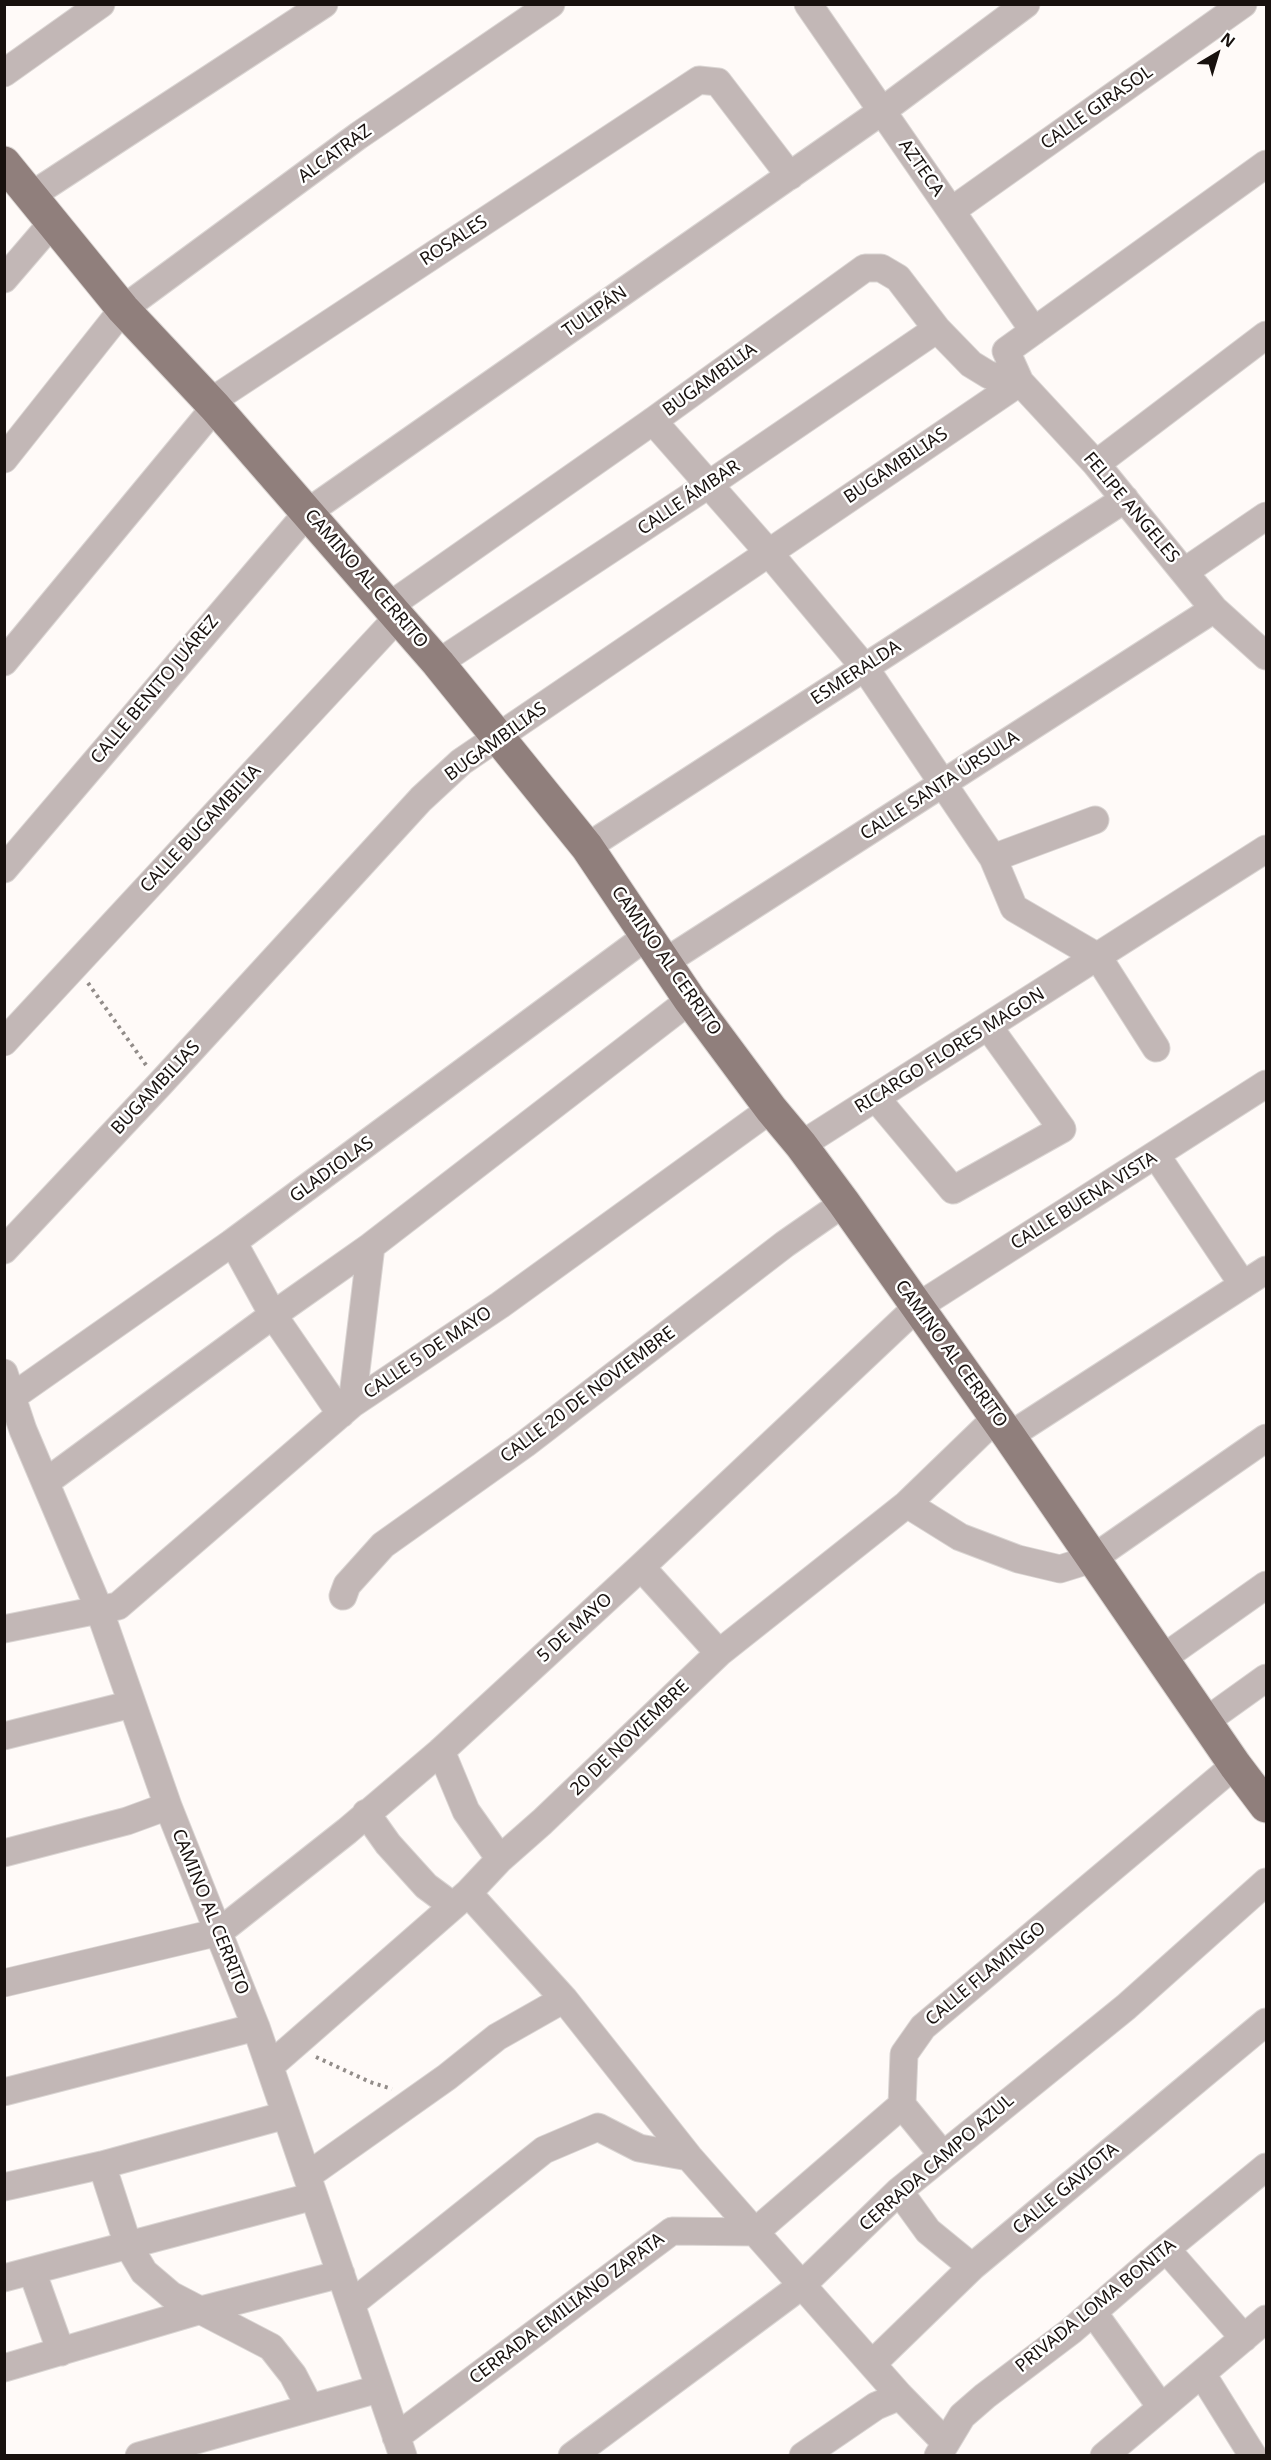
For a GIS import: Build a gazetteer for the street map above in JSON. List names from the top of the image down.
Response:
{
  "streets": {
    "main road": ["CAMINO AL CERRITO"],
    "street": [
      "CALLE GIRASOL",
      "ALCATRAZ",
      "AZTECA",
      "ROSALES",
      "TULIPÁN",
      "BUGAMBILIA",
      "BUGAMBILIAS",
      "CALLE ÁMBAR",
      "FELIPE ANGELES",
      "ESMERALDA",
      "CALLE BENITO JUÁREZ",
      "CALLE SANTA ÚRSULA",
      "CALLE BUGAMBILIA",
      "RICARGO FLORES MAGON",
      "GLADIOLAS",
      "CALLE BUENA VISTA",
      "CALLE 5 DE MAYO",
      "CALLE 20 DE NOVIEMBRE",
      "5 DE MAYO",
      "20 DE NOVIEMBRE",
      "CALLE FLAMINGO",
      "CERRADA CAMPO AZUL",
      "CALLE GAVIOTA",
      "PRIVADA LOMA BONITA",
      "CERRADA EMILIANO ZAPATA"
    ]
  },
  "crossings": [
    ["CALLE GIRASOL", "AZTECA"],
    ["ALCATRAZ", "CAMINO AL CERRITO"],
    ["AZTECA", "TULIPÁN"],
    ["AZTECA", "FELIPE ANGELES"],
    ["ROSALES", "TULIPÁN"],
    ["ROSALES", "CAMINO AL CERRITO"],
    ["TULIPÁN", "CAMINO AL CERRITO"],
    ["TULIPÁN", "CALLE BENITO JUÁREZ"],
    ["BUGAMBILIA", "BUGAMBILIAS"],
    ["BUGAMBILIA", "CALLE ÁMBAR"],
    ["BUGAMBILIA", "FELIPE ANGELES"],
    ["BUGAMBILIA", "CAMINO AL CERRITO"],
    ["BUGAMBILIA", "CALLE BUGAMBILIA"],
    ["BUGAMBILIAS", "FELIPE ANGELES"],
    ["BUGAMBILIAS", "CAMINO AL CERRITO"],
    ["CALLE ÁMBAR", "CAMINO AL CERRITO"],
    ["FELIPE ANGELES", "ESMERALDA"],
    ["FELIPE ANGELES", "CALLE SANTA ÚRSULA"],
    ["CAMINO AL CERRITO", "ESMERALDA"],
    ["CAMINO AL CERRITO", "CALLE BENITO JUÁREZ"],
    ["CAMINO AL CERRITO", "CALLE SANTA ÚRSULA"],
    ["CAMINO AL CERRITO", "CALLE BUGAMBILIA"],
    ["CAMINO AL CERRITO", "RICARGO FLORES MAGON"],
    ["CAMINO AL CERRITO", "GLADIOLAS"],
    ["CAMINO AL CERRITO", "CALLE BUENA VISTA"],
    ["CAMINO AL CERRITO", "CALLE 5 DE MAYO"],
    ["CAMINO AL CERRITO", "CALLE 20 DE NOVIEMBRE"],
    ["CAMINO AL CERRITO", "5 DE MAYO"],
    ["CAMINO AL CERRITO", "20 DE NOVIEMBRE"],
    ["CAMINO AL CERRITO", "CALLE FLAMINGO"],
    ["CAMINO AL CERRITO", "CERRADA EMILIANO ZAPATA"],
    ["CALLE SANTA ÚRSULA", "GLADIOLAS"],
    ["CALLE BUENA VISTA", "5 DE MAYO"]
  ],
  "north": "top right"
}
